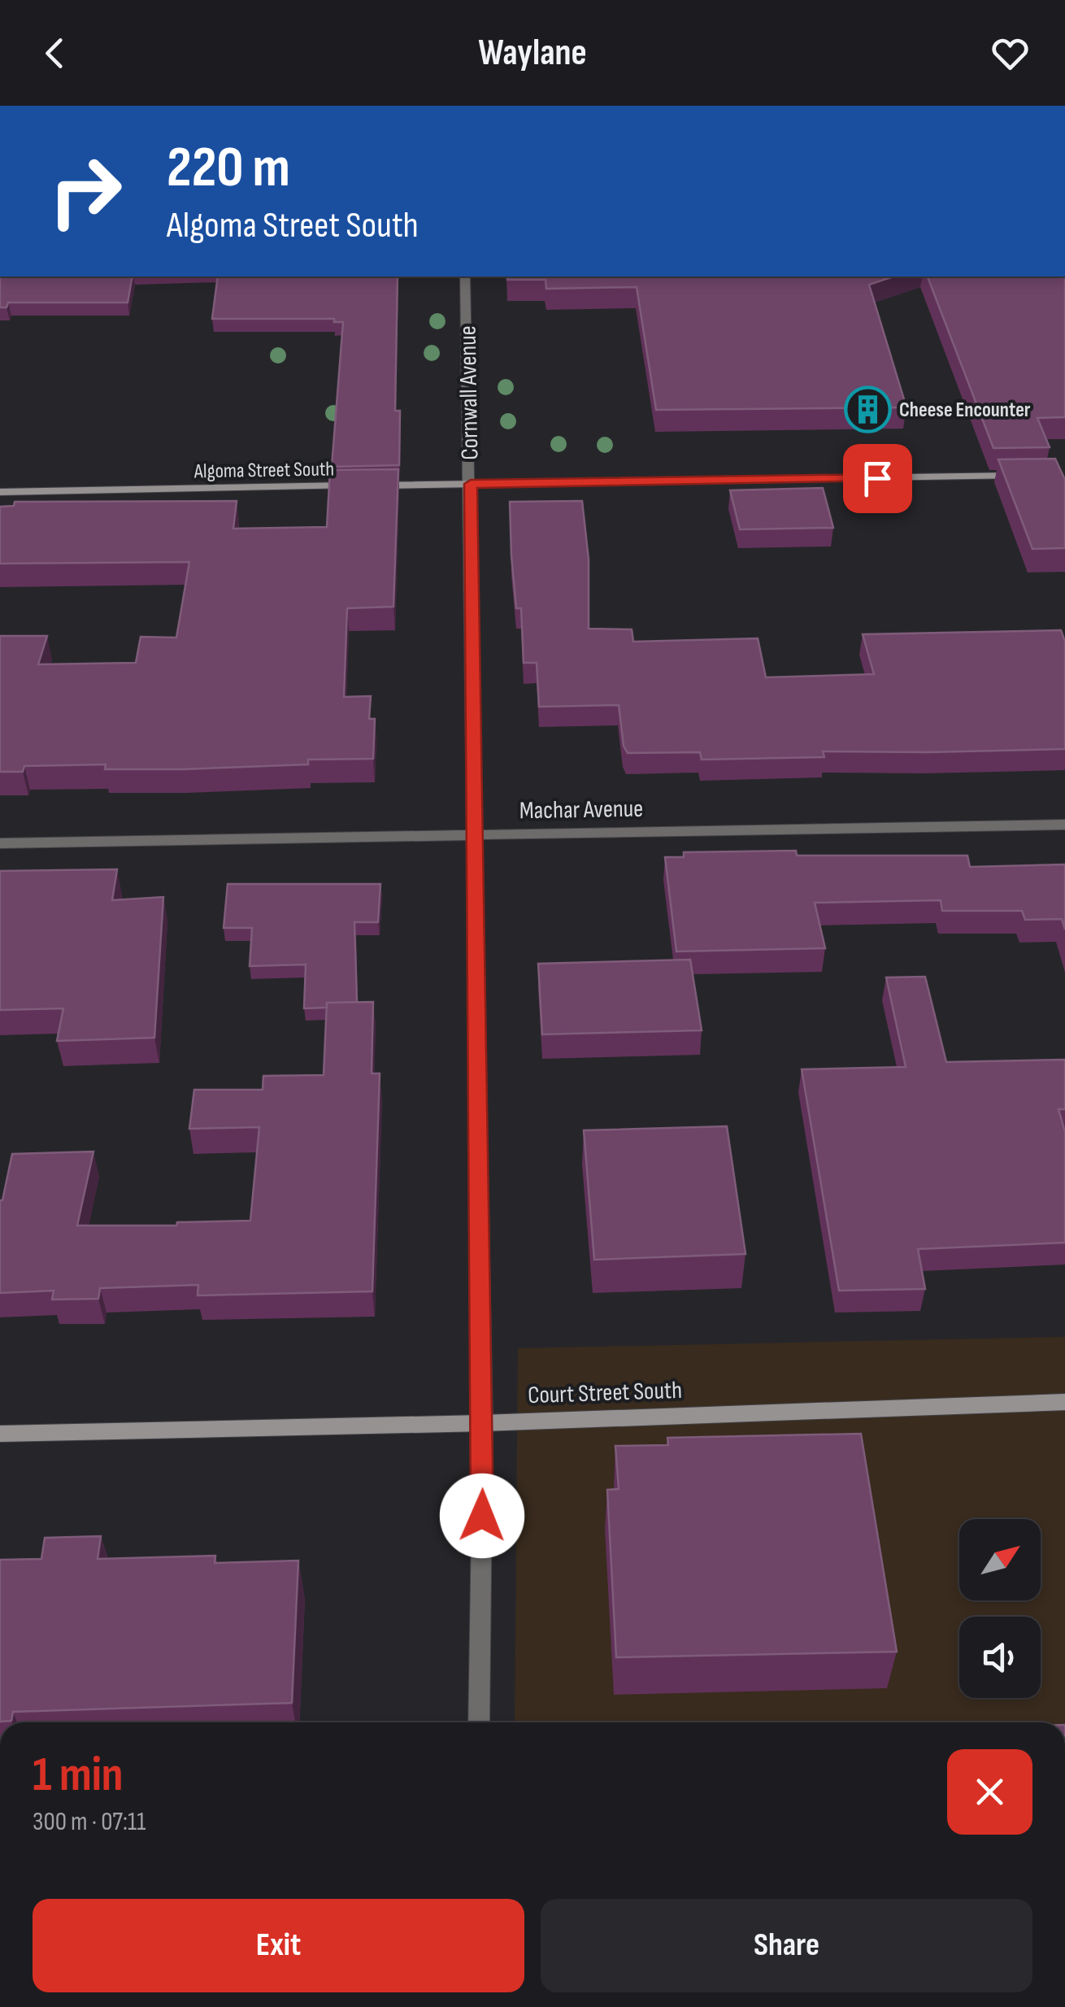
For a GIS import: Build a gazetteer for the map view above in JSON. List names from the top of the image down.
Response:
{
  "streets": {
    "street": [
      "Cornwall Avenue",
      "Algoma Street South",
      "Machar Avenue",
      "Court Street South"
    ]
  },
  "crossings": [
    ["Cornwall Avenue", "Machar Avenue"],
    ["Cornwall Avenue", "Court Street South"]
  ],
  "places": {
    "building": ["Cheese Encounter"]
  },
  "north": "top right",
  "page": {
    "header": "Waylane",
    "turn": ["220 m", "Algoma Street South"],
    "heading": ["1 min", "300 m · 07:11"],
    "buttons": ["Exit", "Share"]
  }
}
